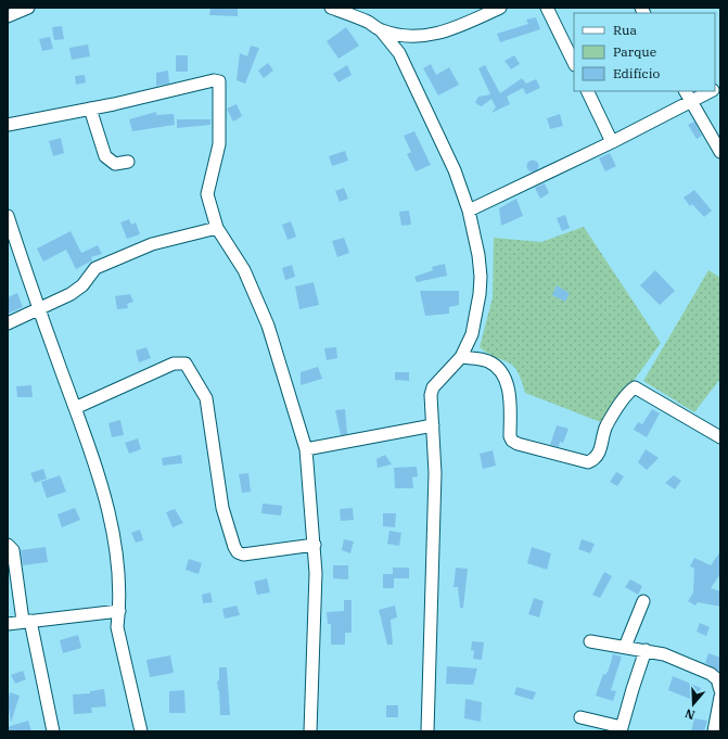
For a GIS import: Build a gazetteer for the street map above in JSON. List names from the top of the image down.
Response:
{
  "legend": ["Rua", "Parque", "Edifício"],
  "north": "bottom"
}
